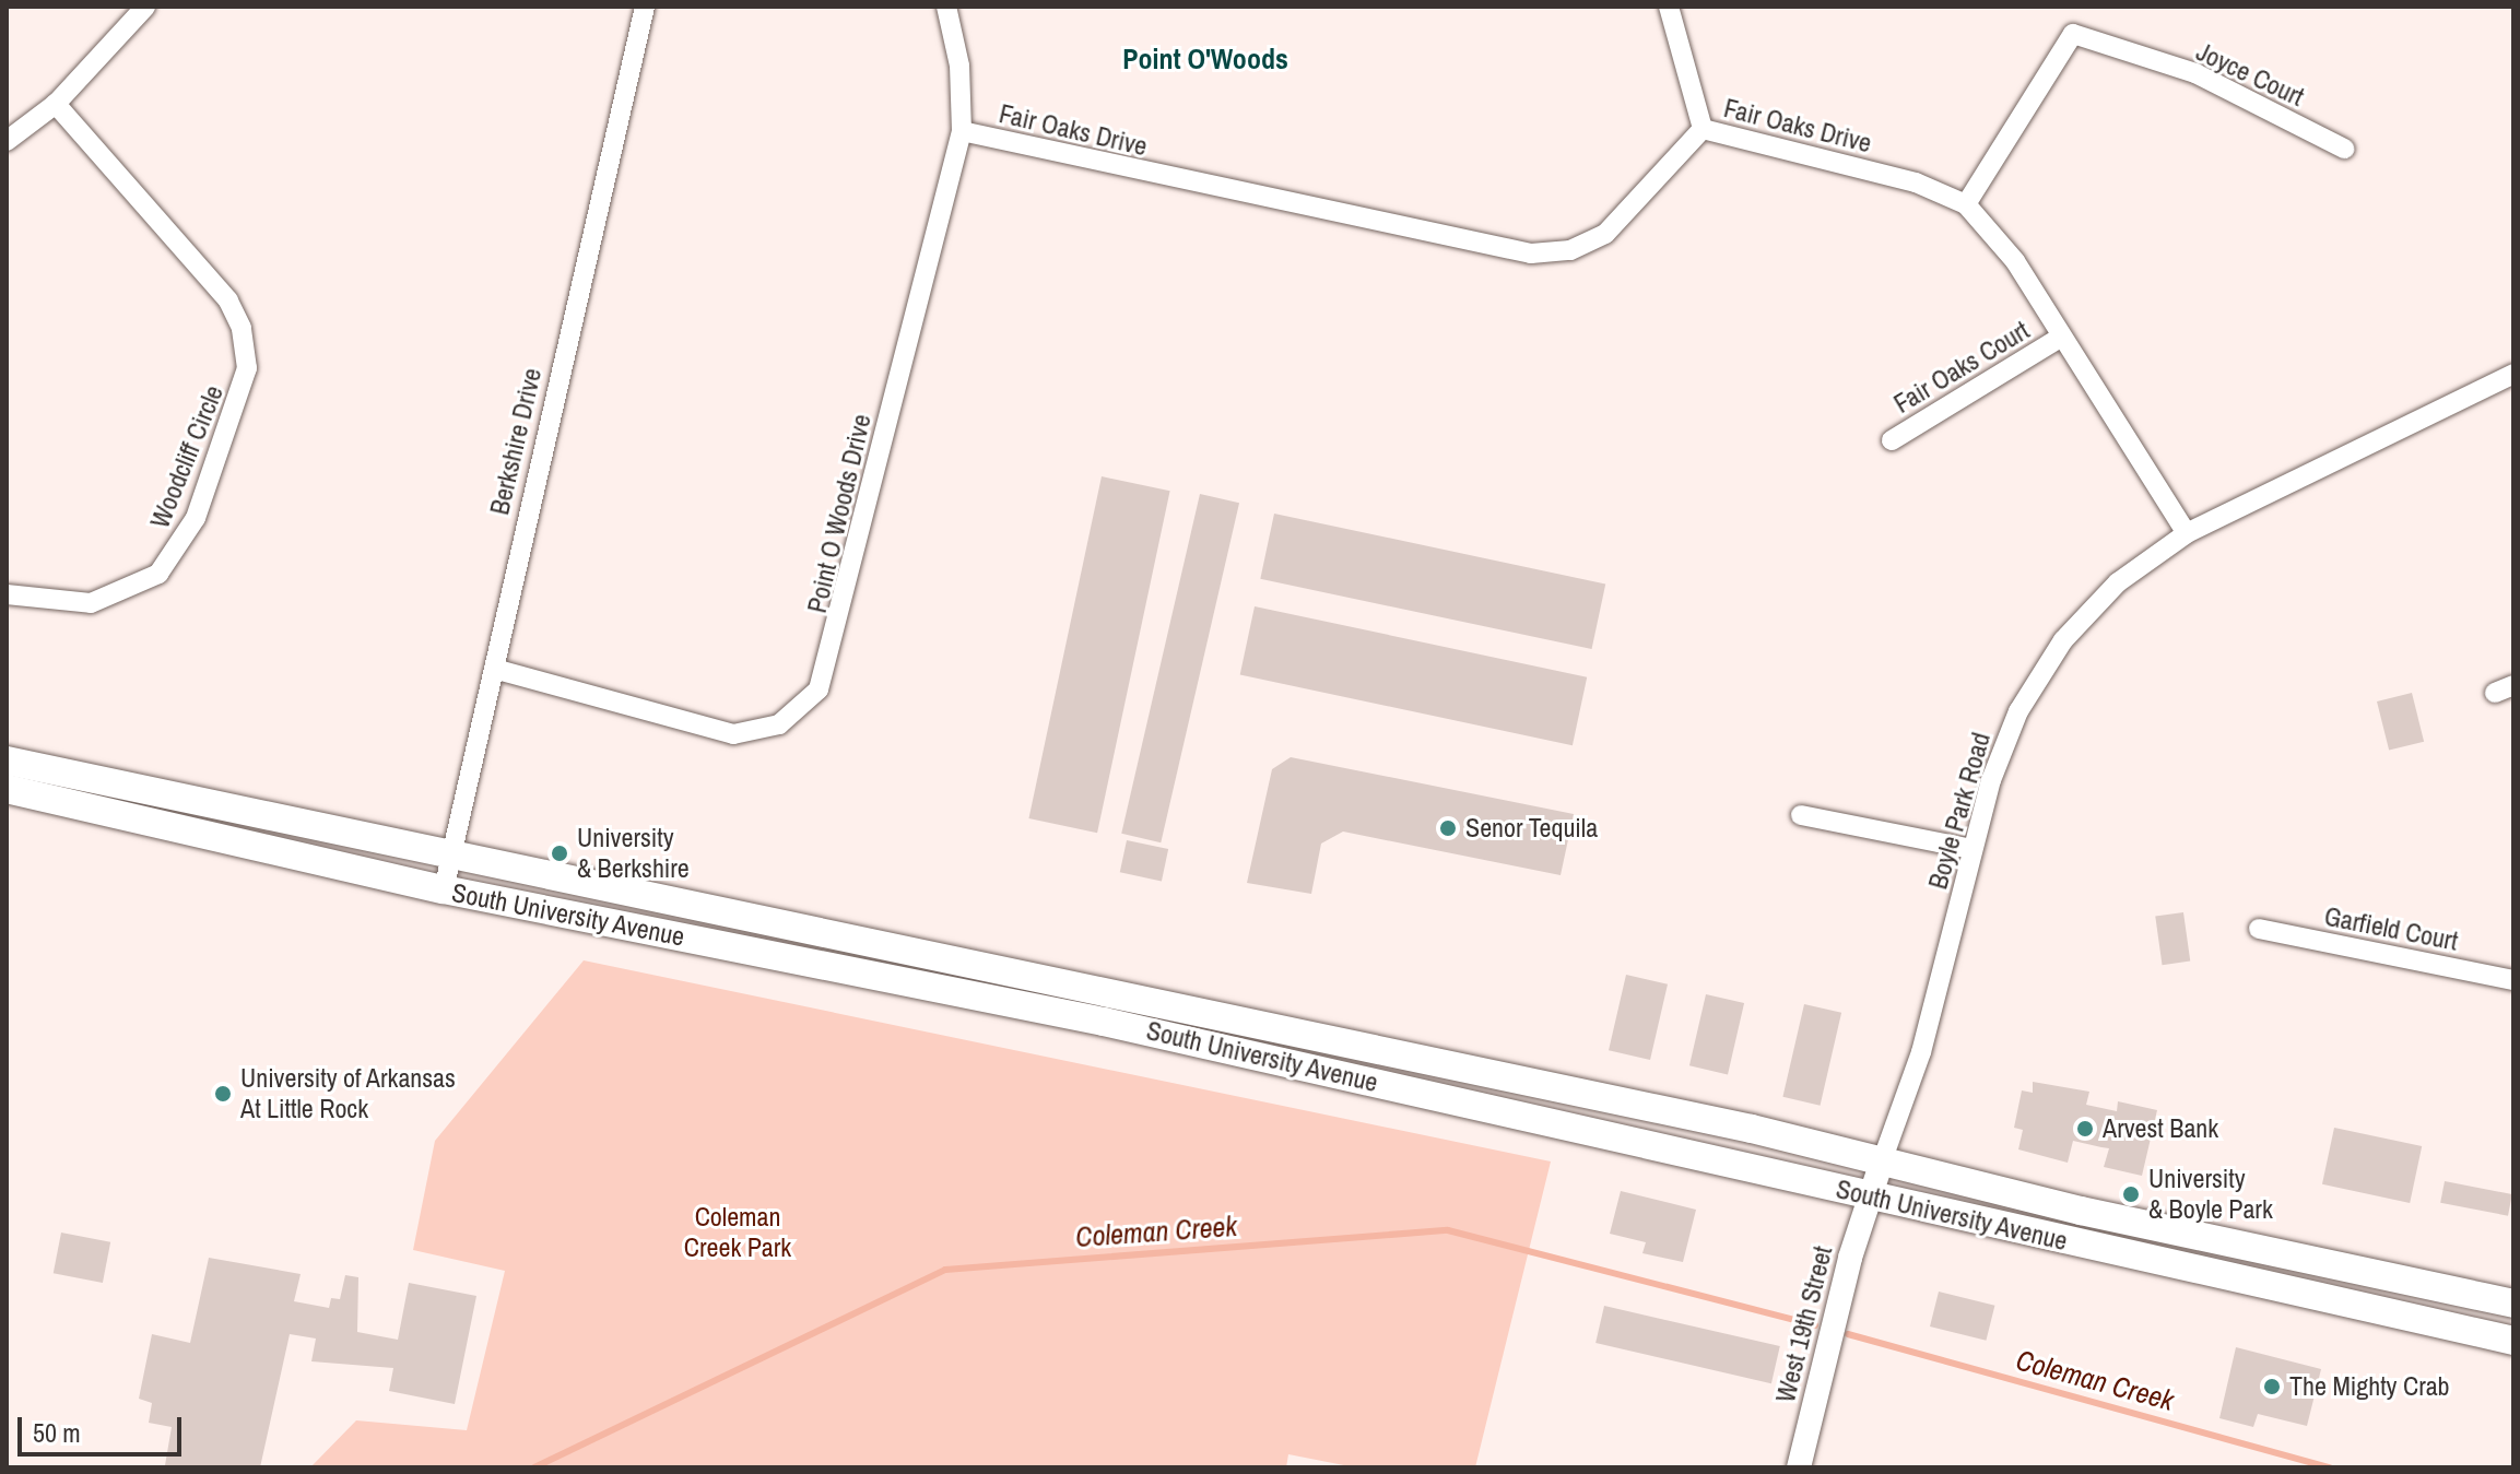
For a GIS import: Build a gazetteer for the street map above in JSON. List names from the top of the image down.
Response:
{
  "streets": {
    "main road": ["South University Avenue"],
    "street": [
      "Joyce Court",
      "Fair Oaks Drive",
      "Fair Oaks Court",
      "Berkshire Drive",
      "Woodcliff Circle",
      "Point O Woods Drive",
      "Boyle Park Road",
      "Garfield Court",
      "West 19th Street"
    ]
  },
  "crossings": [
    ["Joyce Court", "Fair Oaks Drive"],
    ["Fair Oaks Drive", "Fair Oaks Court"],
    ["Fair Oaks Drive", "Point O Woods Drive"],
    ["Fair Oaks Drive", "Boyle Park Road"],
    ["Berkshire Drive", "Point O Woods Drive"],
    ["Berkshire Drive", "South University Avenue"],
    ["Boyle Park Road", "South University Avenue"],
    ["Boyle Park Road", "West 19th Street"],
    ["South University Avenue", "West 19th Street"]
  ],
  "districts": ["Point O'Woods"],
  "water": ["Coleman Creek"],
  "parks": ["Coleman Creek Park"],
  "places": [
    "Senor Tequila",
    "University & Berkshire",
    "University of Arkansas At Little Rock",
    "Arvest Bank",
    "University & Boyle Park",
    "The Mighty Crab"
  ],
  "scale_bar": "50 m"
}
